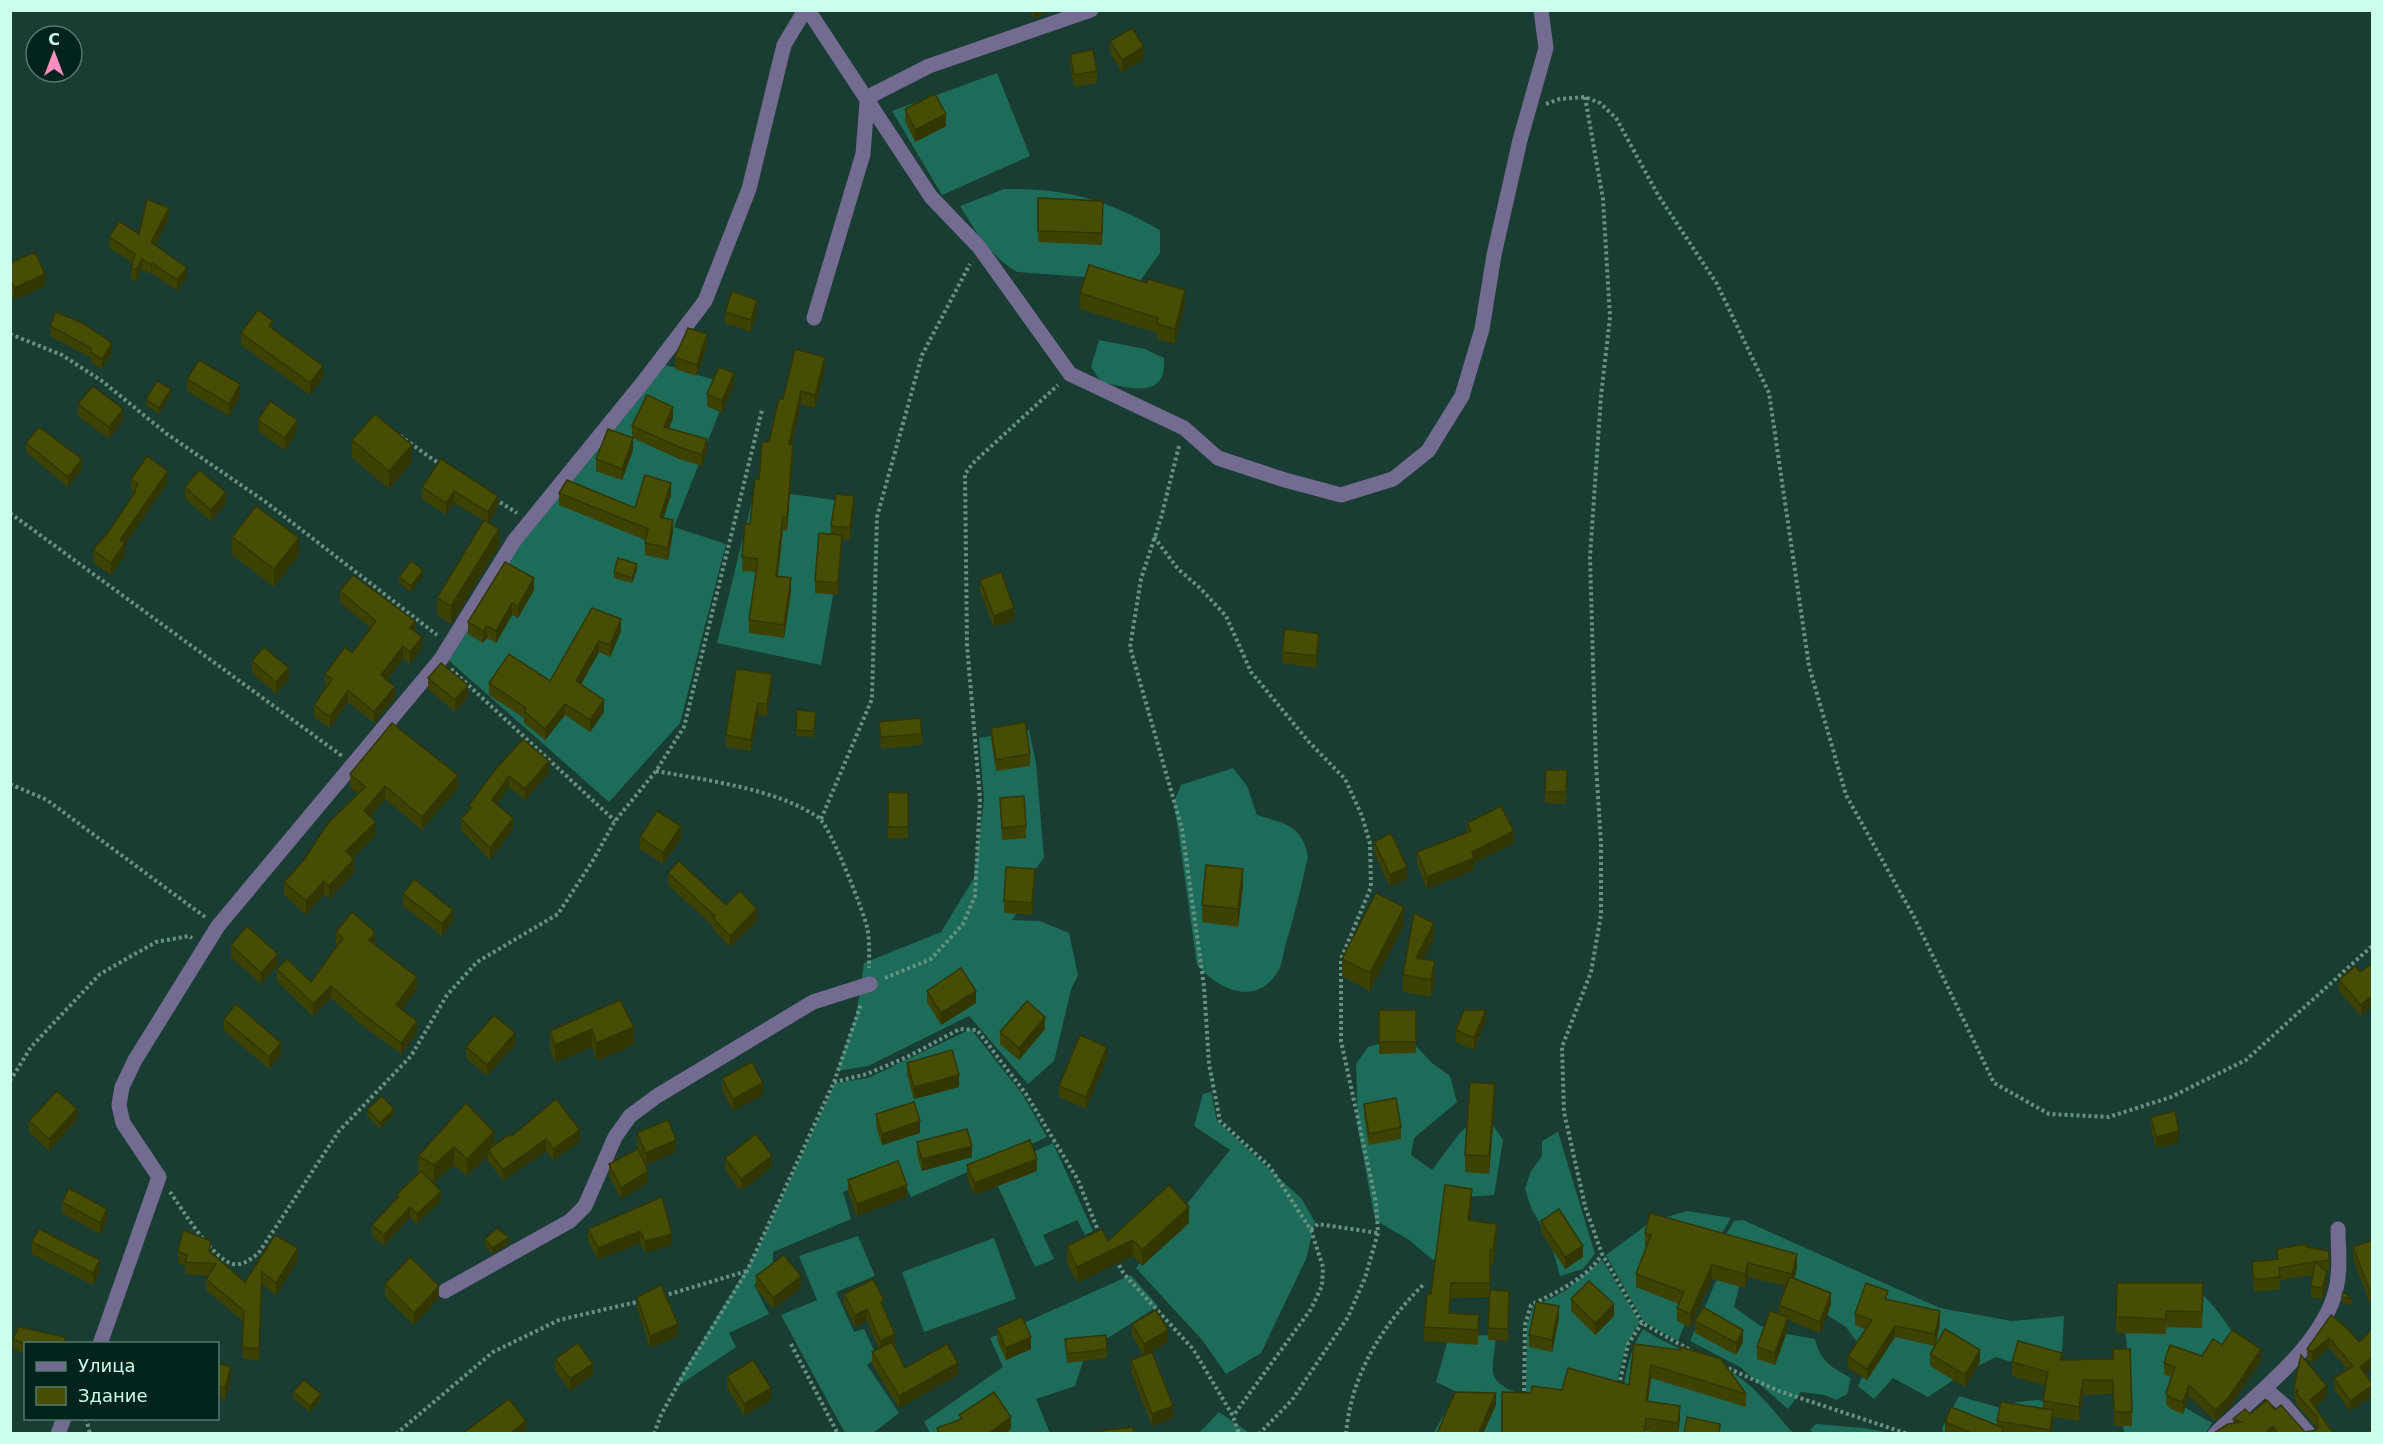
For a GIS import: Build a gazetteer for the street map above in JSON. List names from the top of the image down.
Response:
{
  "legend": ["Улица", "Здание"],
  "north": "top"
}
